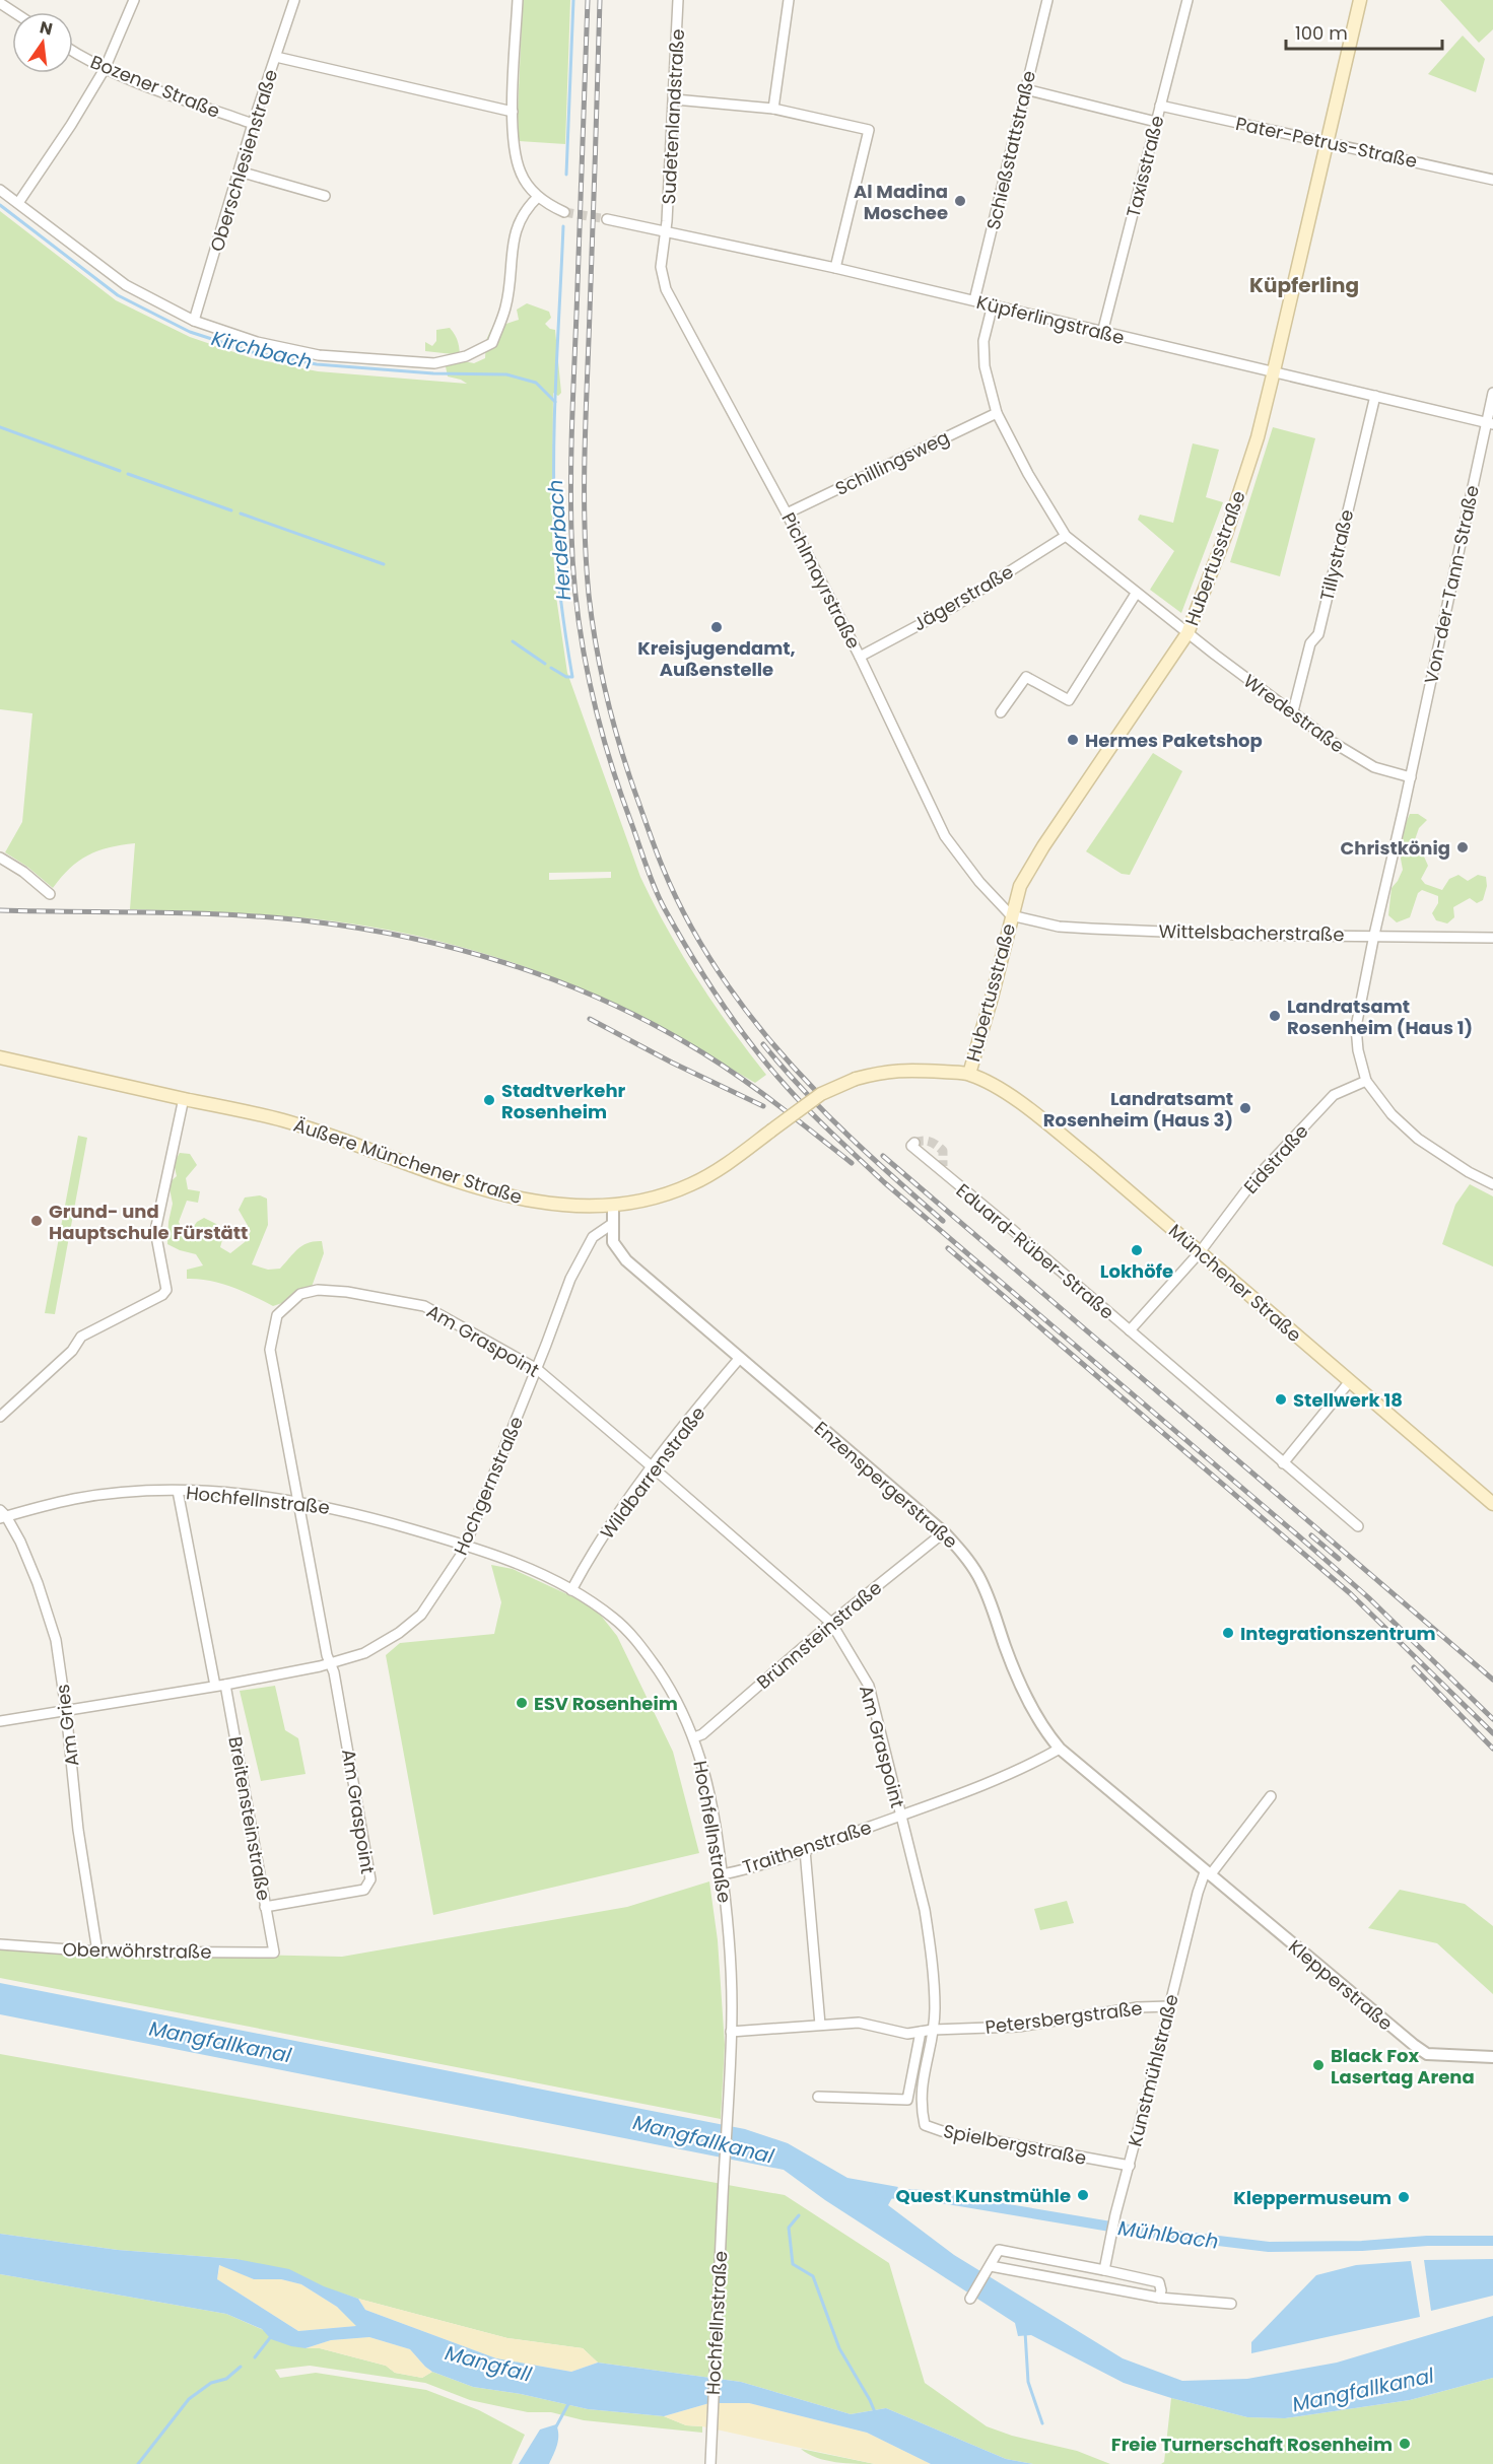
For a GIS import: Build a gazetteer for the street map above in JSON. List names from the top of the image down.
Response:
{
  "streets": {
    "main road": ["Hubertusstraße", "Äußere Münchener Straße", "Münchener Straße"],
    "street": [
      "Bozener Straße",
      "Sudetenlandstraße",
      "Pater-Petrus-Straße",
      "Schießstattstraße",
      "Oberschlesienstraße",
      "Taxisstraße",
      "Küpferlingstraße",
      "Schillingsweg",
      "Tillystraße",
      "Pichlmayrstraße",
      "Von-der-Tann-Straße",
      "Jägerstraße",
      "Wredestraße",
      "Wittelsbacherstraße",
      "Eidstraße",
      "Eduard-Rüber-Straße",
      "Am Graspoint",
      "Wildbarrenstraße",
      "Enzenspergerstraße",
      "Hochgernstraße",
      "Hochfellnstraße",
      "Brünnsteinstraße",
      "Am Gries",
      "Breitensteinstraße",
      "Traithenstraße",
      "Oberwöhrstraße",
      "Klepperstraße",
      "Petersbergstraße",
      "Kunstmühlstraße",
      "Spielbergstraße"
    ]
  },
  "crossings": [
    ["Bozener Straße", "Oberschlesienstraße"],
    ["Sudetenlandstraße", "Küpferlingstraße"],
    ["Sudetenlandstraße", "Pichlmayrstraße"],
    ["Pater-Petrus-Straße", "Taxisstraße"],
    ["Pater-Petrus-Straße", "Hubertusstraße"],
    ["Schießstattstraße", "Küpferlingstraße"],
    ["Taxisstraße", "Küpferlingstraße"],
    ["Küpferlingstraße", "Tillystraße"],
    ["Küpferlingstraße", "Hubertusstraße"],
    ["Küpferlingstraße", "Pichlmayrstraße"],
    ["Küpferlingstraße", "Von-der-Tann-Straße"],
    ["Küpferlingstraße", "Wredestraße"],
    ["Schillingsweg", "Pichlmayrstraße"],
    ["Schillingsweg", "Wredestraße"],
    ["Tillystraße", "Wredestraße"],
    ["Hubertusstraße", "Pichlmayrstraße"],
    ["Hubertusstraße", "Wredestraße"],
    ["Hubertusstraße", "Wittelsbacherstraße"],
    ["Hubertusstraße", "Äußere Münchener Straße"],
    ["Hubertusstraße", "Münchener Straße"],
    ["Pichlmayrstraße", "Jägerstraße"],
    ["Pichlmayrstraße", "Wittelsbacherstraße"],
    ["Von-der-Tann-Straße", "Wredestraße"],
    ["Von-der-Tann-Straße", "Wittelsbacherstraße"],
    ["Von-der-Tann-Straße", "Eidstraße"],
    ["Jägerstraße", "Wredestraße"],
    ["Eidstraße", "Eduard-Rüber-Straße"],
    ["Eidstraße", "Münchener Straße"],
    ["Äußere Münchener Straße", "Münchener Straße"],
    ["Äußere Münchener Straße", "Enzenspergerstraße"],
    ["Eduard-Rüber-Straße", "Münchener Straße"],
    ["Am Graspoint", "Wildbarrenstraße"],
    ["Am Graspoint", "Hochgernstraße"],
    ["Am Graspoint", "Hochfellnstraße"],
    ["Am Graspoint", "Brünnsteinstraße"],
    ["Am Graspoint", "Breitensteinstraße"],
    ["Am Graspoint", "Traithenstraße"],
    ["Am Graspoint", "Petersbergstraße"],
    ["Am Graspoint", "Spielbergstraße"],
    ["Wildbarrenstraße", "Enzenspergerstraße"],
    ["Wildbarrenstraße", "Hochfellnstraße"],
    ["Enzenspergerstraße", "Hochgernstraße"],
    ["Enzenspergerstraße", "Brünnsteinstraße"],
    ["Enzenspergerstraße", "Traithenstraße"],
    ["Enzenspergerstraße", "Klepperstraße"],
    ["Enzenspergerstraße", "Kunstmühlstraße"],
    ["Hochgernstraße", "Hochfellnstraße"],
    ["Hochgernstraße", "Am Gries"],
    ["Hochgernstraße", "Breitensteinstraße"],
    ["Hochfellnstraße", "Brünnsteinstraße"],
    ["Hochfellnstraße", "Am Gries"],
    ["Hochfellnstraße", "Traithenstraße"],
    ["Hochfellnstraße", "Petersbergstraße"],
    ["Am Gries", "Oberwöhrstraße"],
    ["Breitensteinstraße", "Oberwöhrstraße"],
    ["Klepperstraße", "Kunstmühlstraße"],
    ["Petersbergstraße", "Kunstmühlstraße"],
    ["Petersbergstraße", "Spielbergstraße"],
    ["Kunstmühlstraße", "Spielbergstraße"]
  ],
  "districts": ["Küpferling"],
  "water": [
    "Kirchbach",
    "Herderbach",
    "Mangfallkanal",
    "Mühlbach",
    "Mangfall"
  ],
  "places": [
    "Al Madina Moschee",
    "Kreisjugendamt, Außenstelle",
    "Hermes Paketshop",
    "Christkönig",
    "Landratsamt Rosenheim (Haus 1)",
    "Stadtverkehr Rosenheim",
    "Landratsamt Rosenheim (Haus 3)",
    "Grund- und Hauptschule Fürstätt",
    "Lokhöfe",
    "Stellwerk 18",
    "Integrationszentrum",
    "ESV Rosenheim",
    "Black Fox Lasertag Arena",
    "Quest Kunstmühle",
    "Kleppermuseum",
    "Freie Turnerschaft Rosenheim"
  ],
  "scale_bar": "100 m",
  "north": "top"
}
